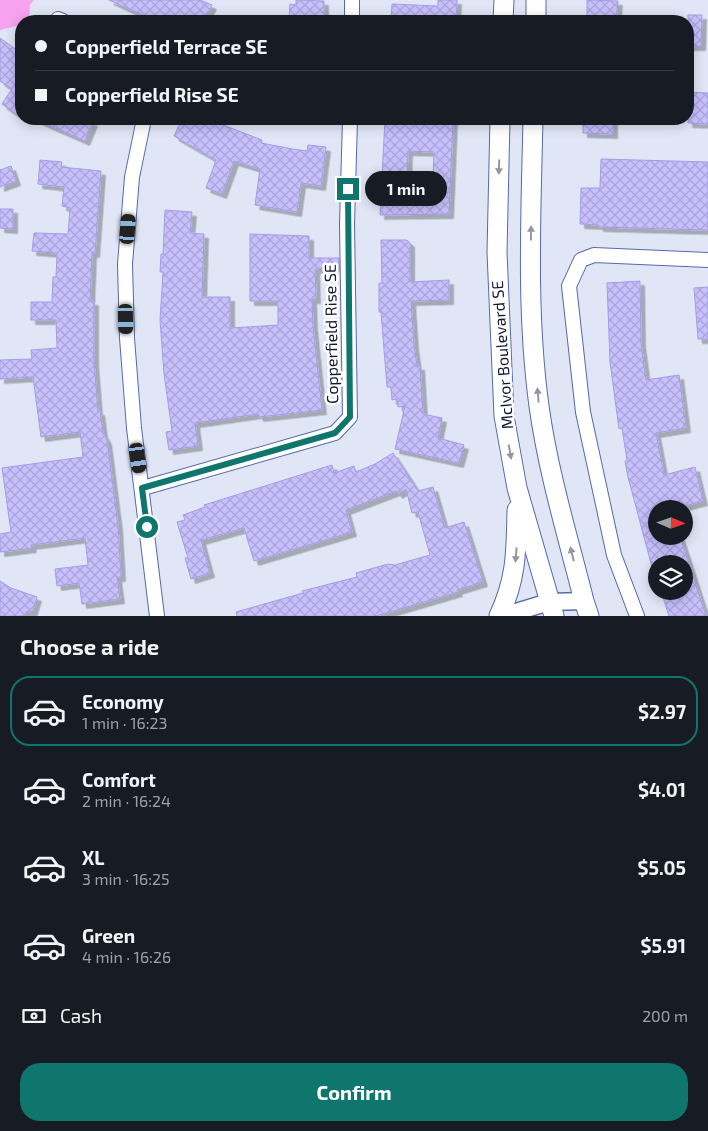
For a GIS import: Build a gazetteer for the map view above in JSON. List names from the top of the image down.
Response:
{
  "streets": {
    "main road": ["McIvor Boulevard SE"],
    "street": ["Copperfield Rise SE"]
  },
  "north": "right",
  "page": {
    "banner": ["Copperfield Terrace SE", "Copperfield Rise SE"],
    "bubble": "1 min",
    "heading": "Choose a ride",
    "list": [
      {
        "name": "Economy",
        "note": "1 min · 16:23",
        "value": "$2.97"
      },
      {
        "name": "Comfort",
        "note": "2 min · 16:24",
        "value": "$4.01"
      },
      {
        "name": "XL",
        "note": "3 min · 16:25",
        "value": "$5.05"
      },
      {
        "name": "Green",
        "note": "4 min · 16:26",
        "value": "$5.91"
      }
    ],
    "pay": ["Cash", "200 m"],
    "buttons": "Confirm"
  }
}
